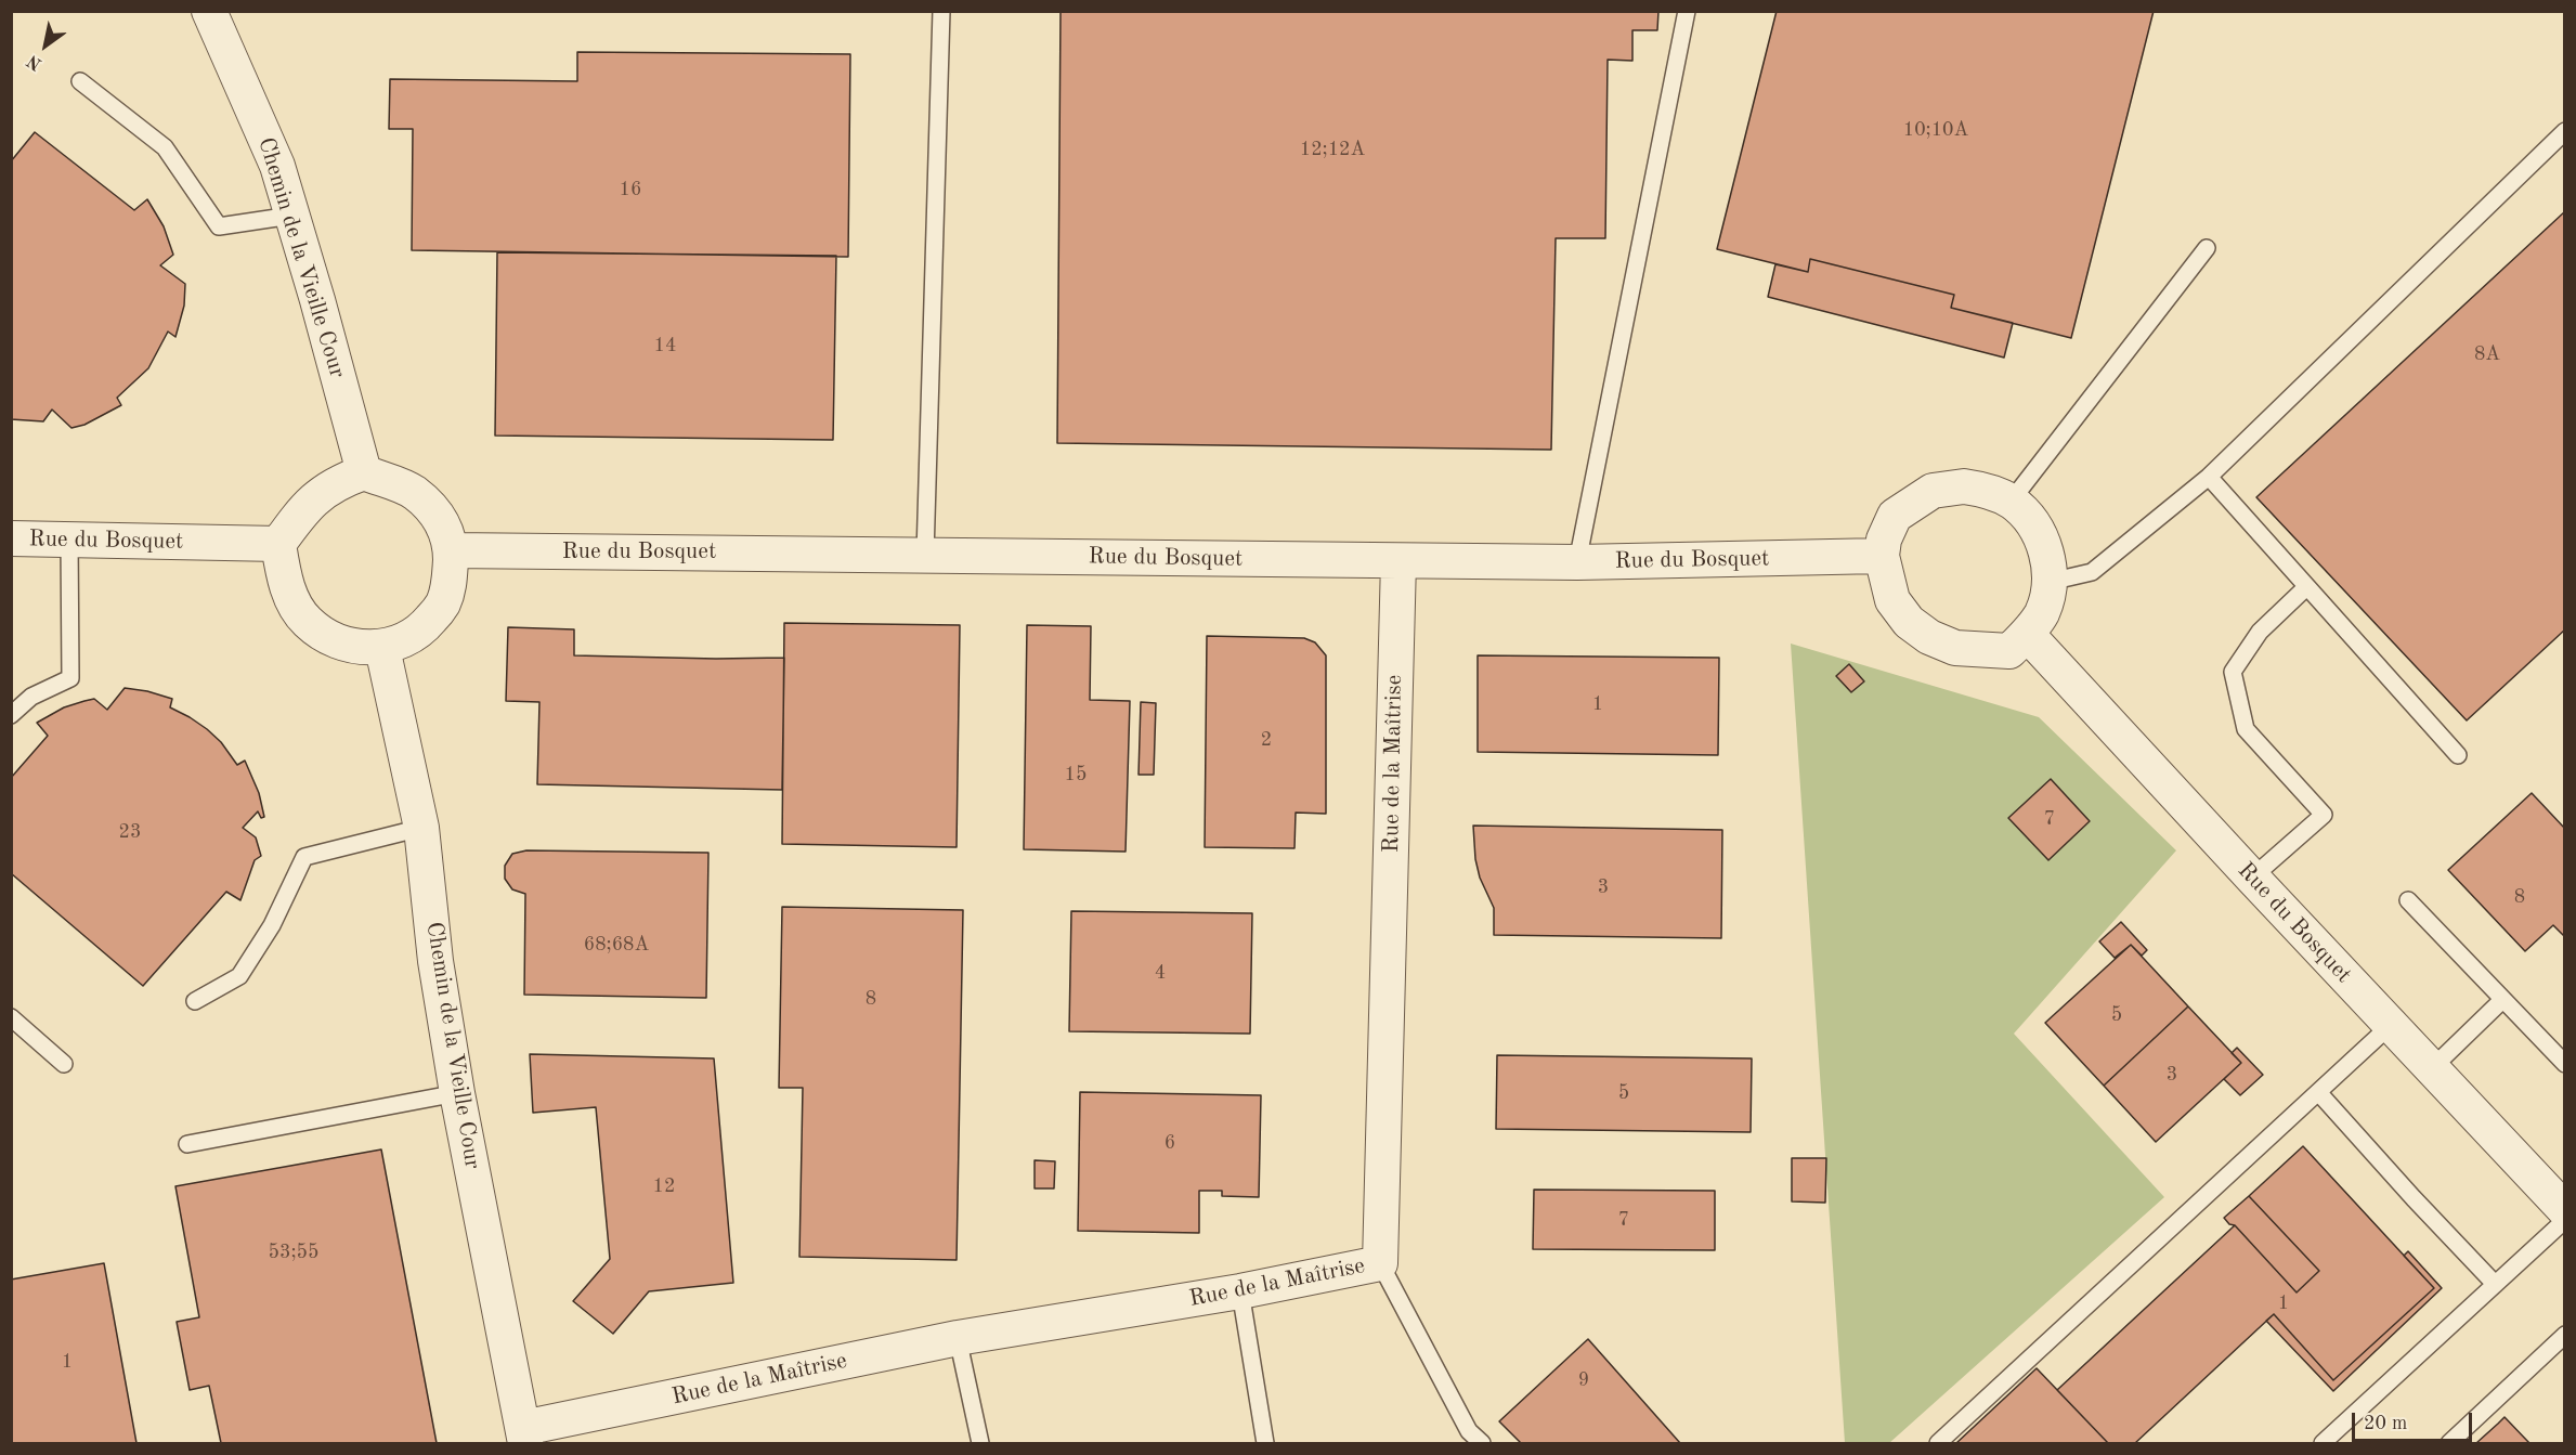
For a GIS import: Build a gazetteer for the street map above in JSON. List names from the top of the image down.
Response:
{
  "streets": {
    "street": ["Chemin de la Vieille Cour", "Rue du Bosquet", "Rue de la Maîtrise"]
  },
  "crossings": [
    ["Chemin de la Vieille Cour", "Rue du Bosquet"],
    ["Chemin de la Vieille Cour", "Rue de la Maîtrise"],
    ["Rue du Bosquet", "Rue de la Maîtrise"]
  ],
  "house_numbers": [
    "10;10A",
    "12;12A",
    "16",
    "14",
    "8A",
    "1",
    "2",
    "15",
    "7",
    "23",
    "3",
    "8",
    "68;68A",
    "4",
    "8",
    "5",
    "3",
    "5",
    "6",
    "12",
    "7",
    "53;55",
    "1",
    "1",
    "9"
  ],
  "scale_bar": "20 m",
  "north": "bottom left"
}
